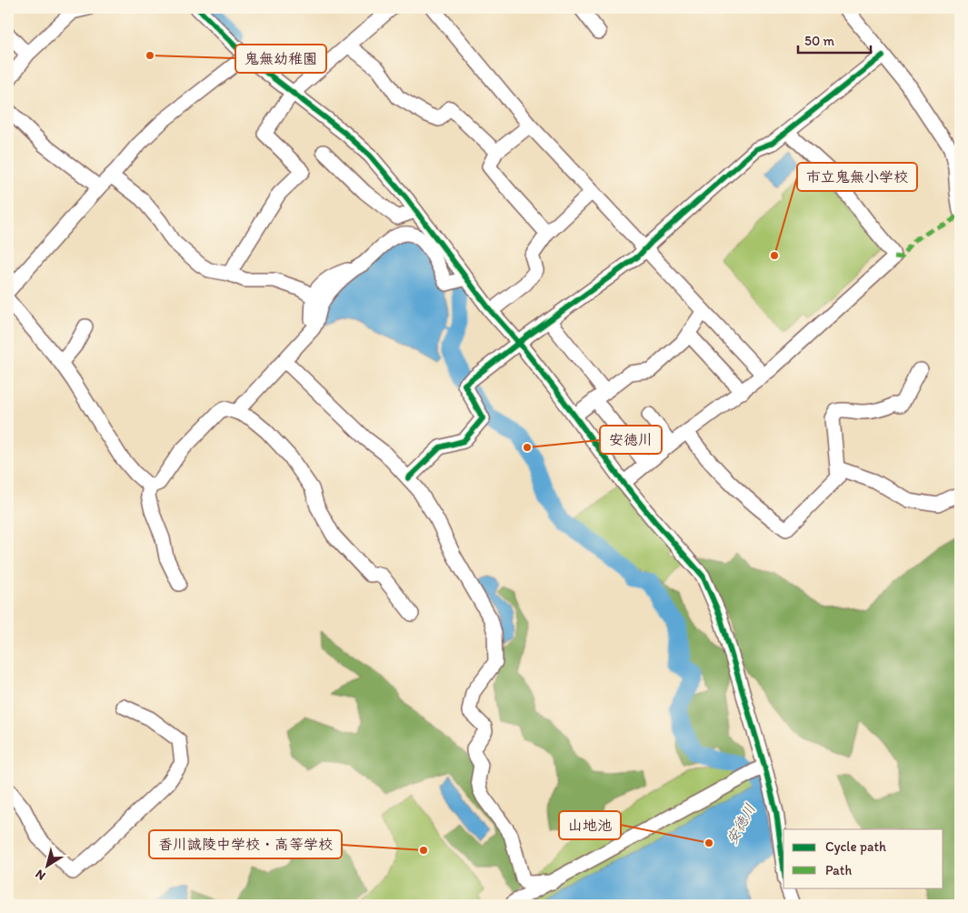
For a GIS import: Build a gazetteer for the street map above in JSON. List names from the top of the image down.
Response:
{
  "water": ["安徳川"],
  "places": [
    "鬼無幼稚園",
    "市立鬼無小学校",
    "安徳川",
    "山地池",
    "香川誠陵中学校・高等学校"
  ],
  "legend": ["Cycle path", "Path"],
  "scale_bar": "50 m",
  "north": "bottom left"
}
